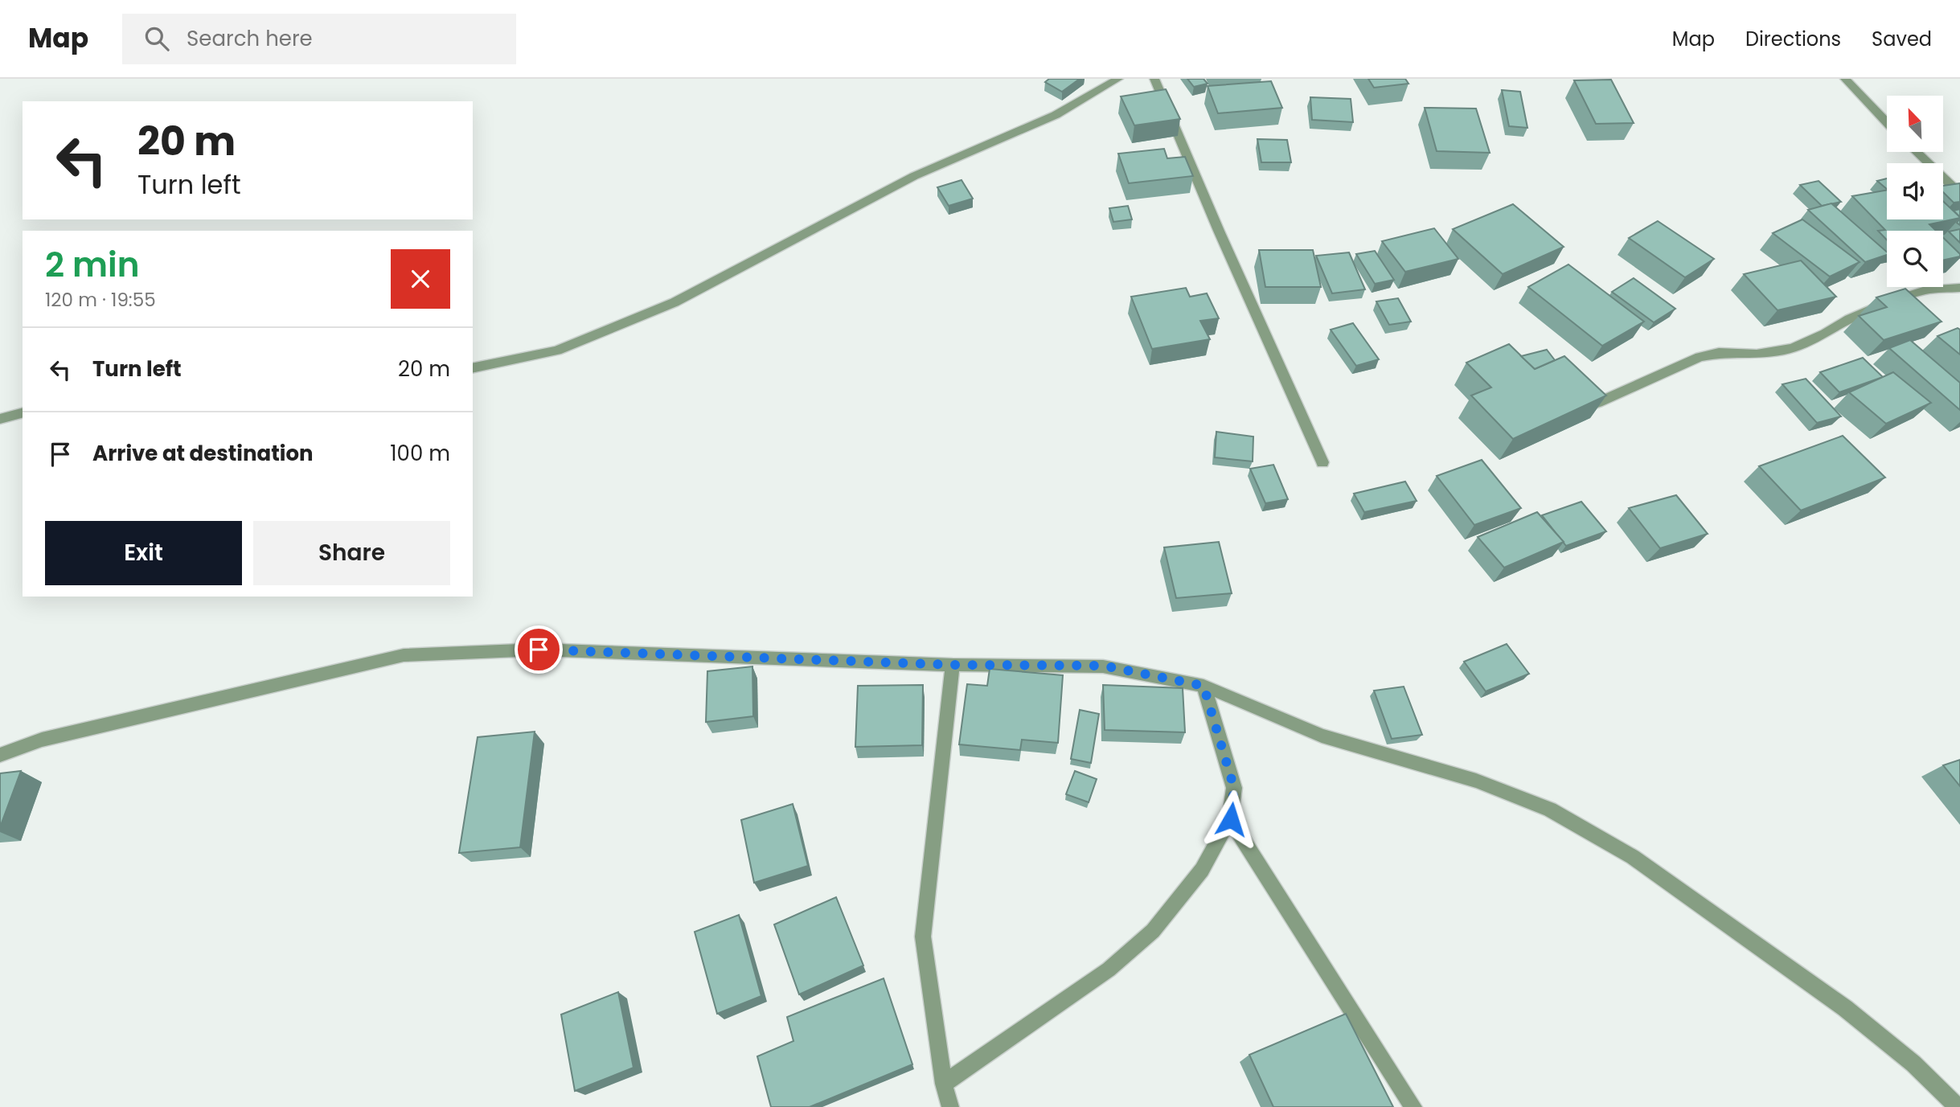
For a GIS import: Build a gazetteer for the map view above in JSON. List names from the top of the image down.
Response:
{
  "north": "top left",
  "page": {
    "header": "Map",
    "search": "Search here",
    "nav": ["Map", "Directions", "Saved"],
    "turn": ["20 m", "Turn left"],
    "heading": ["2 min", "120 m · 19:55"],
    "list": [
      {
        "name": "Turn left",
        "value": "20 m"
      },
      {
        "name": "Arrive at destination",
        "value": "100 m"
      }
    ],
    "buttons": ["Exit", "Share"]
  }
}
